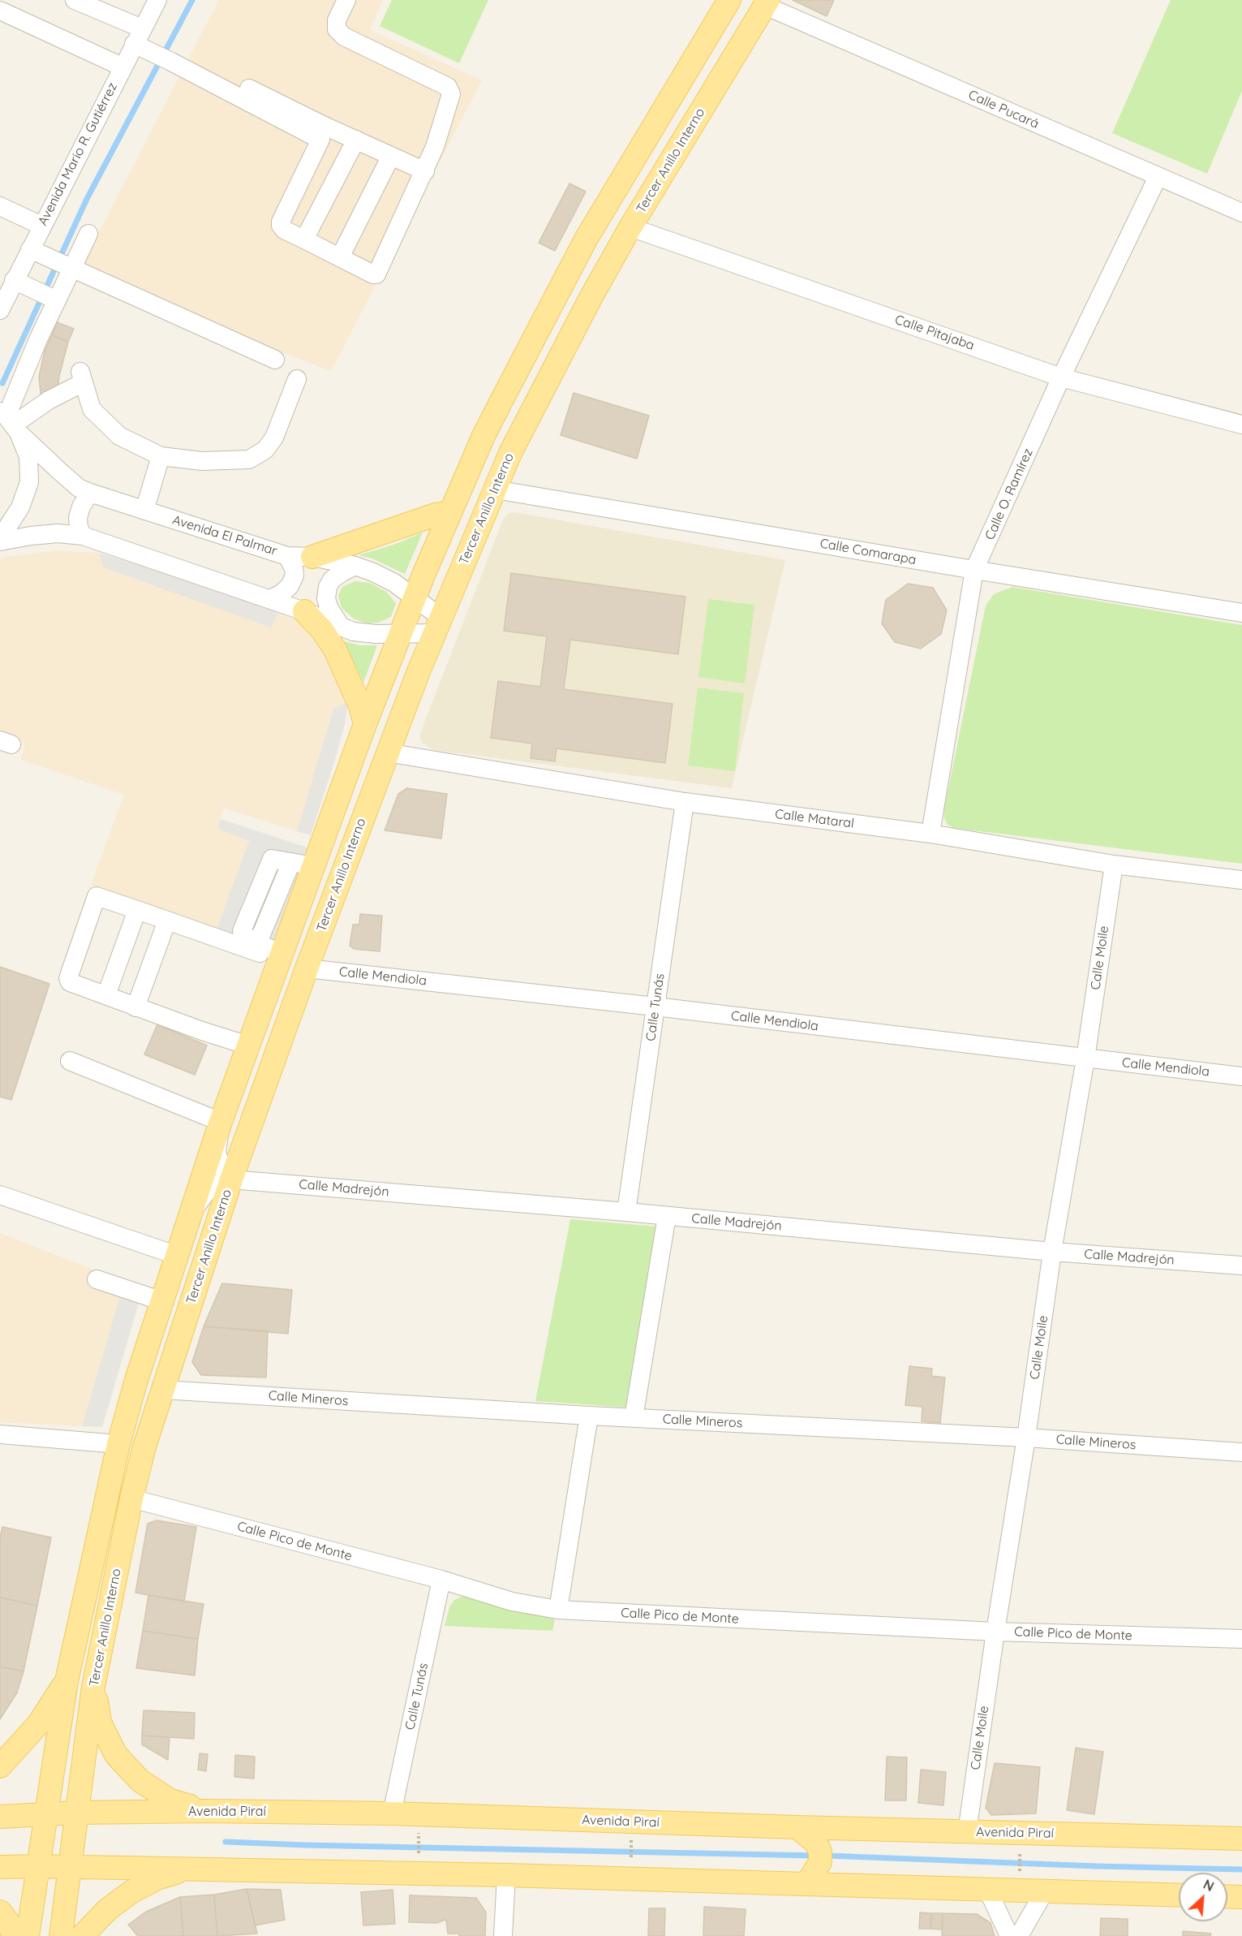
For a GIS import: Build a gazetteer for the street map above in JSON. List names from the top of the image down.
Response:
{
  "streets": {
    "main road": ["Tercer Anillo Interno", "Avenida Piraí"],
    "street": [
      "Calle Pucará",
      "Avenida Mario R. Gutiérrez",
      "Calle Pitajaba",
      "Calle O. Ramírez",
      "Avenida El Palmar",
      "Calle Comarapa",
      "Calle Mataral",
      "Calle Moile",
      "Calle Mendiola",
      "Calle Tunás",
      "Calle Madrejón",
      "Calle Mineros",
      "Calle Pico de Monte"
    ]
  },
  "crossings": [
    ["Calle Pucará", "Tercer Anillo Interno"],
    ["Calle Pucará", "Calle O. Ramírez"],
    ["Tercer Anillo Interno", "Calle Pitajaba"],
    ["Tercer Anillo Interno", "Avenida El Palmar"],
    ["Tercer Anillo Interno", "Calle Comarapa"],
    ["Tercer Anillo Interno", "Calle Mataral"],
    ["Tercer Anillo Interno", "Calle Mendiola"],
    ["Tercer Anillo Interno", "Calle Madrejón"],
    ["Tercer Anillo Interno", "Calle Mineros"],
    ["Tercer Anillo Interno", "Calle Pico de Monte"],
    ["Tercer Anillo Interno", "Avenida Piraí"],
    ["Calle Pitajaba", "Calle O. Ramírez"],
    ["Calle O. Ramírez", "Calle Comarapa"],
    ["Calle O. Ramírez", "Calle Mataral"],
    ["Calle Mataral", "Calle Moile"],
    ["Calle Mataral", "Calle Tunás"],
    ["Calle Moile", "Calle Mendiola"],
    ["Calle Moile", "Calle Madrejón"],
    ["Calle Moile", "Calle Mineros"],
    ["Calle Moile", "Calle Pico de Monte"],
    ["Calle Moile", "Avenida Piraí"],
    ["Calle Mendiola", "Calle Tunás"],
    ["Calle Tunás", "Calle Madrejón"],
    ["Calle Tunás", "Calle Pico de Monte"],
    ["Calle Tunás", "Avenida Piraí"]
  ],
  "north": "top right"
}
